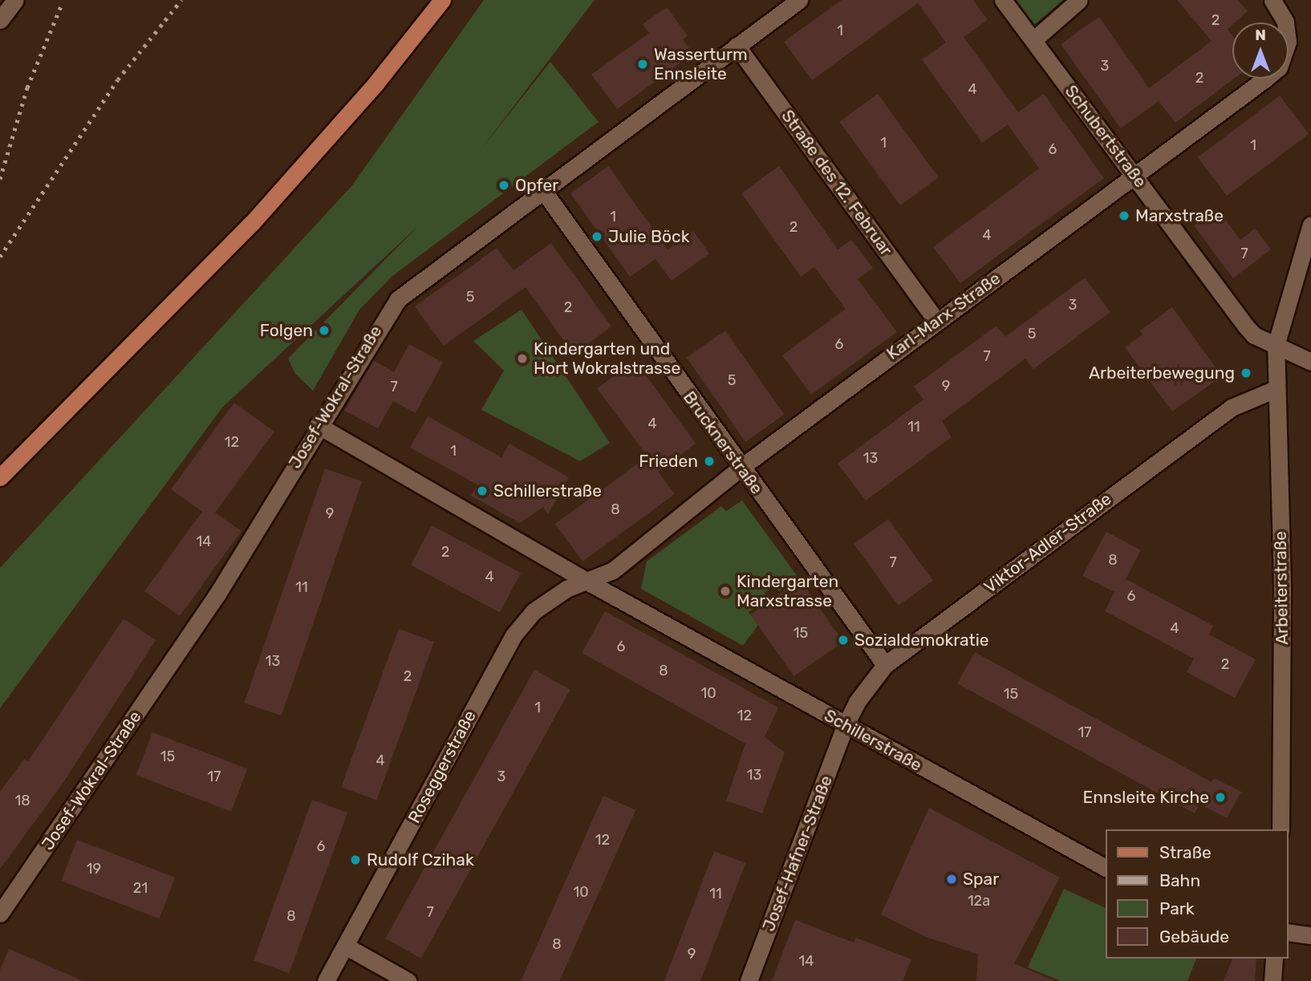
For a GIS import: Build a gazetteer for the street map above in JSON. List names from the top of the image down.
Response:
{
  "streets": {
    "street": [
      "Schubertstraße",
      "Straße des 12. Februar",
      "Karl-Marx-Straße",
      "Josef-Wokral-Straße",
      "Brucknerstraße",
      "Viktor-Adler-Straße",
      "Arbeiterstraße",
      "Schillerstraße",
      "Roseggerstraße",
      "Josef-Hafner-Straße"
    ]
  },
  "crossings": [
    ["Schubertstraße", "Karl-Marx-Straße"],
    ["Schubertstraße", "Arbeiterstraße"],
    ["Straße des 12. Februar", "Karl-Marx-Straße"],
    ["Straße des 12. Februar", "Josef-Wokral-Straße"],
    ["Karl-Marx-Straße", "Brucknerstraße"],
    ["Karl-Marx-Straße", "Schillerstraße"],
    ["Karl-Marx-Straße", "Roseggerstraße"],
    ["Josef-Wokral-Straße", "Brucknerstraße"],
    ["Josef-Wokral-Straße", "Schillerstraße"],
    ["Brucknerstraße", "Viktor-Adler-Straße"],
    ["Viktor-Adler-Straße", "Arbeiterstraße"],
    ["Viktor-Adler-Straße", "Schillerstraße"],
    ["Viktor-Adler-Straße", "Josef-Hafner-Straße"],
    ["Schillerstraße", "Roseggerstraße"],
    ["Schillerstraße", "Josef-Hafner-Straße"]
  ],
  "places": [
    "Wasserturm Ennsleite",
    "Opfer",
    "Marxstraße",
    "Julie Böck",
    "Folgen",
    "Kindergarten und Hort Wokralstrasse",
    "Arbeiterbewegung",
    "Frieden",
    "Schillerstraße",
    "Kindergarten Marxstrasse",
    "Sozialdemokratie",
    "Ennsleite Kirche",
    "Rudolf Czihak",
    "Spar"
  ],
  "house_numbers": [
    "2",
    "1",
    "3",
    "2",
    "4",
    "1",
    "1",
    "6",
    "1",
    "2",
    "4",
    "7",
    "5",
    "3",
    "2",
    "5",
    "6",
    "7",
    "5",
    "9",
    "7",
    "4",
    "11",
    "12",
    "1",
    "13",
    "8",
    "9",
    "14",
    "2",
    "8",
    "7",
    "4",
    "11",
    "6",
    "4",
    "15",
    "6",
    "13",
    "2",
    "8",
    "2",
    "10",
    "15",
    "1",
    "12",
    "17",
    "15",
    "4",
    "13",
    "17",
    "3",
    "18",
    "12",
    "6",
    "19",
    "21",
    "10",
    "11",
    "12a",
    "7",
    "8",
    "8",
    "9",
    "14"
  ],
  "legend": [
    "Straße",
    "Bahn",
    "Park",
    "Gebäude"
  ],
  "north": "top"
}
